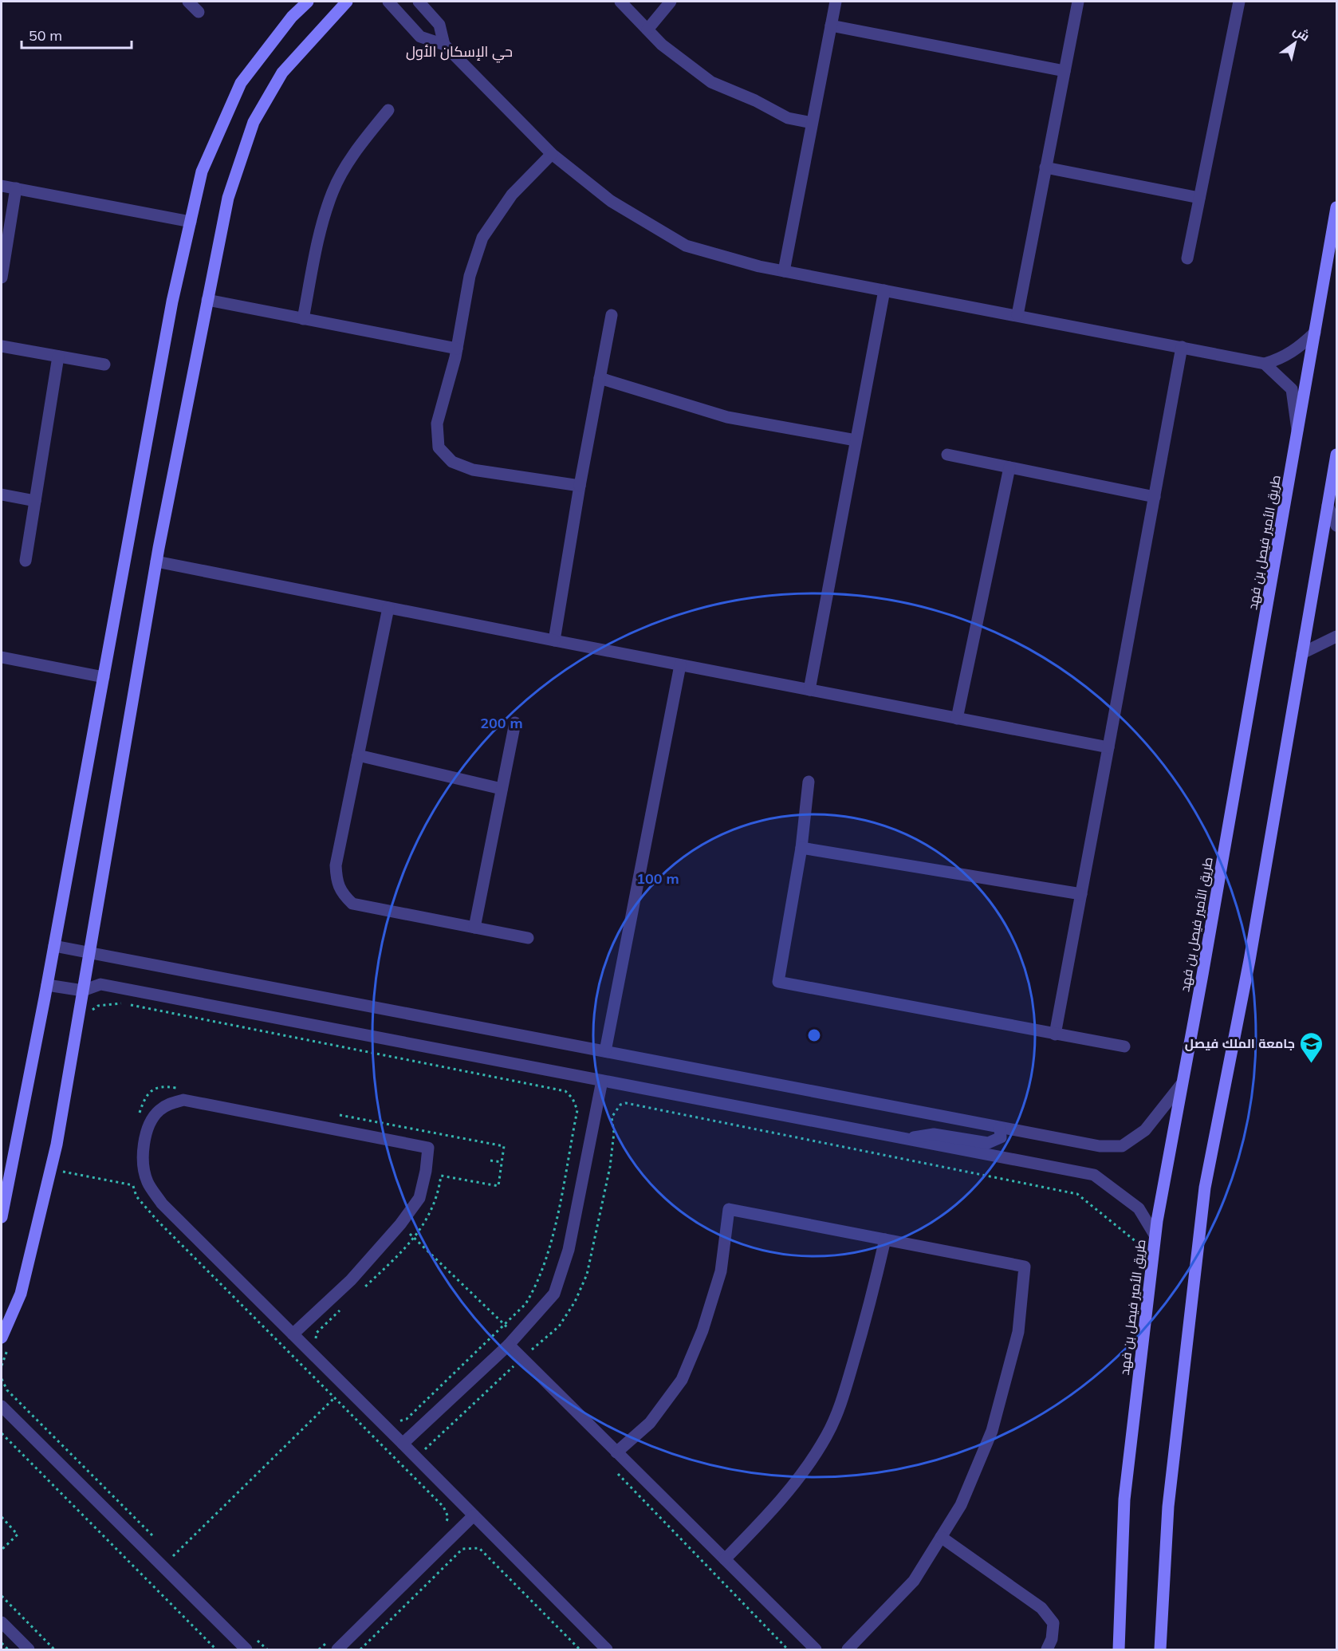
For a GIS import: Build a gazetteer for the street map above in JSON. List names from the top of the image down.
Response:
{
  "streets": {
    "main road": ["طريق الأمير فيصل بن فهد"]
  },
  "districts": ["حي الإسكان الأول"],
  "places": {
    "school or university": ["جامعة الملك فيصل"]
  },
  "scale_bar": "50 m",
  "north": "top right",
  "rings": ["200 m", "100 m"]
}
